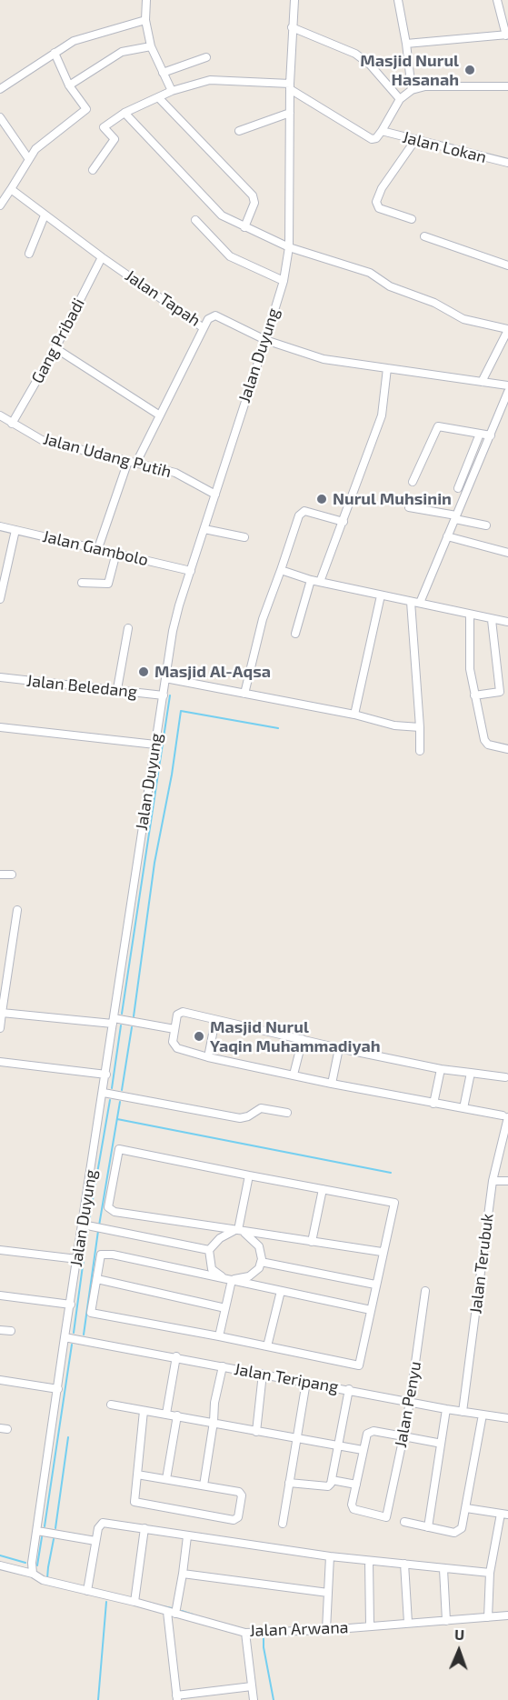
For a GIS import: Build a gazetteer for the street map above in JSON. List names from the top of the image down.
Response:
{
  "streets": {
    "street": [
      "Jalan Lokan",
      "Jalan Tapah",
      "Gang Pribadi",
      "Jalan Duyung",
      "Jalan Udang Putih",
      "Jalan Gambolo",
      "Jalan Beledang",
      "Jalan Terubuk",
      "Jalan Teripang",
      "Jalan Penyu",
      "Jalan Arwana"
    ]
  },
  "crossings": [
    ["Jalan Lokan", "Jalan Duyung"],
    ["Jalan Tapah", "Gang Pribadi"],
    ["Jalan Tapah", "Jalan Duyung"],
    ["Gang Pribadi", "Jalan Udang Putih"],
    ["Jalan Duyung", "Jalan Udang Putih"],
    ["Jalan Duyung", "Jalan Gambolo"],
    ["Jalan Duyung", "Jalan Beledang"],
    ["Jalan Duyung", "Jalan Teripang"],
    ["Jalan Duyung", "Jalan Arwana"],
    ["Jalan Terubuk", "Jalan Teripang"],
    ["Jalan Teripang", "Jalan Penyu"]
  ],
  "places": [
    "Masjid Nurul Hasanah",
    "Nurul Muhsinin",
    "Masjid Al-Aqsa",
    "Masjid Nurul Yaqin Muhammadiyah"
  ],
  "north": "top"
}
